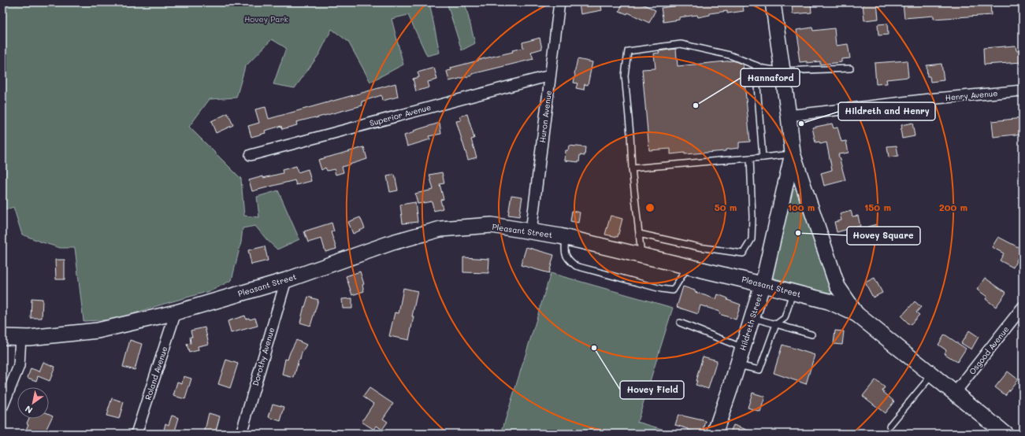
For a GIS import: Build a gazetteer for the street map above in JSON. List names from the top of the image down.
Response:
{
  "streets": {
    "main road": ["Pleasant Street", "Hildreth Street"],
    "street": [
      "Henry Avenue",
      "Superior Avenue",
      "Huron Avenue",
      "Osgood Avenue",
      "Dorothy Avenue",
      "Roland Avenue"
    ]
  },
  "crossings": [
    ["Henry Avenue", "Hildreth Street"],
    ["Superior Avenue", "Huron Avenue"],
    ["Huron Avenue", "Pleasant Street"],
    ["Pleasant Street", "Hildreth Street"],
    ["Pleasant Street", "Osgood Avenue"],
    ["Pleasant Street", "Dorothy Avenue"],
    ["Pleasant Street", "Roland Avenue"]
  ],
  "parks": ["Hovey Park"],
  "places": [
    "Hannaford",
    "Hildreth and Henry",
    "Hovey Square",
    "Hovey Field"
  ],
  "north": "bottom left",
  "rings": [
    "50 m",
    "100 m",
    "150 m",
    "200 m"
  ]
}
